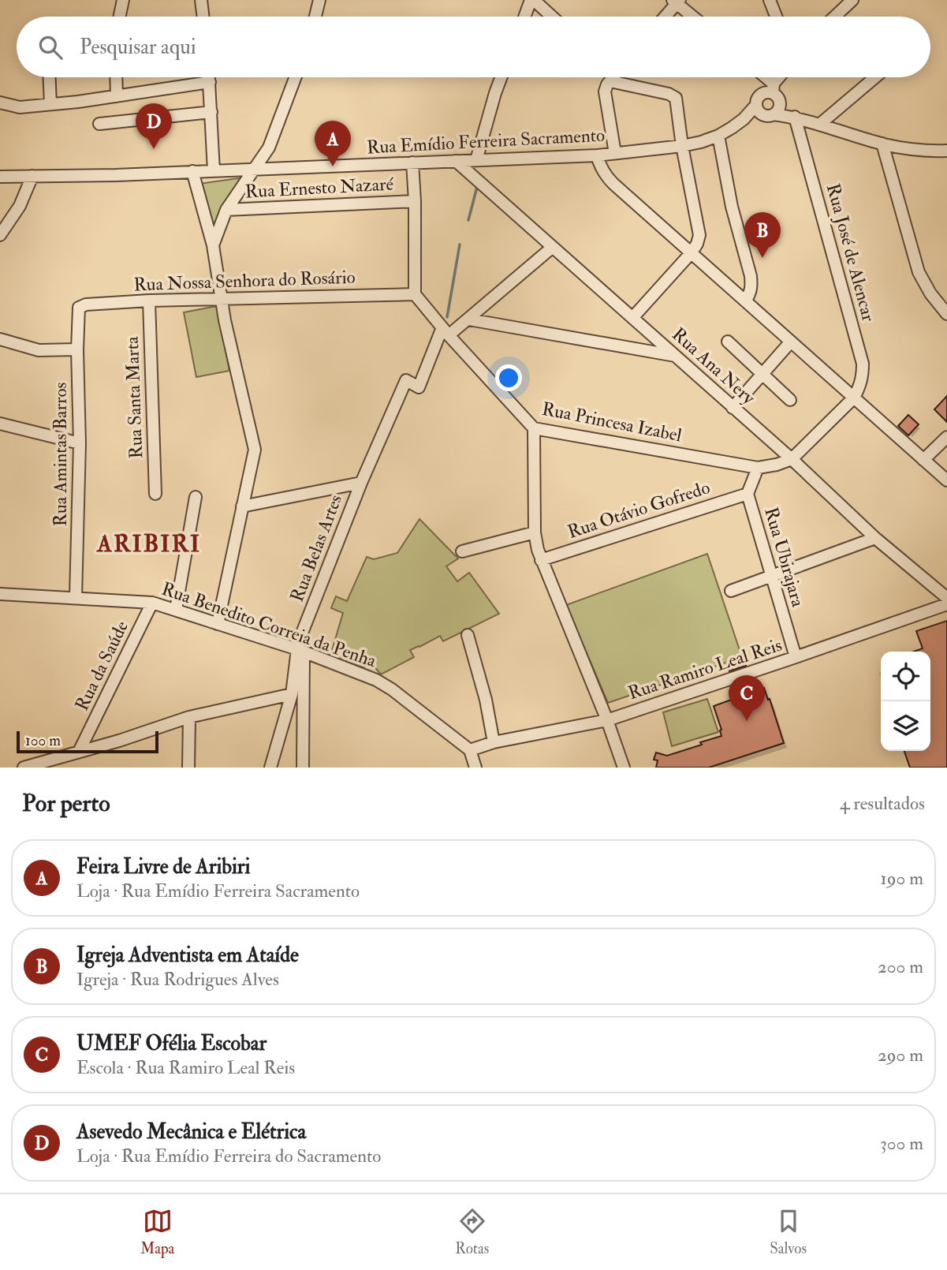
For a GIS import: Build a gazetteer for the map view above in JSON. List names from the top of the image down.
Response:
{
  "streets": {
    "street": [
      "Rua Emídio Ferreira Sacramento",
      "Rua Ernesto Nazaré",
      "Rua José de Alencar",
      "Rua Nossa Senhora do Rosário",
      "Rua Ana Nery",
      "Rua Santa Marta",
      "Rua Princesa Izabel",
      "Rua Amintas Barros",
      "Rua Otávio Gofredo",
      "Rua Belas Artes",
      "Rua Ubirajara",
      "Rua Benedito Correia da Penha",
      "Rua da Saúde",
      "Rua Ramiro Leal Reis"
    ]
  },
  "crossings": [
    ["Rua Emídio Ferreira Sacramento", "Rua José de Alencar"],
    ["Rua Emídio Ferreira Sacramento", "Rua Ana Nery"],
    ["Rua Nossa Senhora do Rosário", "Rua Santa Marta"],
    ["Rua Nossa Senhora do Rosário", "Rua Princesa Izabel"],
    ["Rua Nossa Senhora do Rosário", "Rua Amintas Barros"],
    ["Rua Ana Nery", "Rua Princesa Izabel"],
    ["Rua Princesa Izabel", "Rua Belas Artes"],
    ["Rua Princesa Izabel", "Rua Ubirajara"],
    ["Rua Amintas Barros", "Rua Benedito Correia da Penha"],
    ["Rua Otávio Gofredo", "Rua Ubirajara"],
    ["Rua Belas Artes", "Rua Benedito Correia da Penha"],
    ["Rua Ubirajara", "Rua Ramiro Leal Reis"],
    ["Rua Benedito Correia da Penha", "Rua da Saúde"],
    ["Rua Benedito Correia da Penha", "Rua Ramiro Leal Reis"]
  ],
  "districts": ["ARIBIRI"],
  "scale_bar": "100 m",
  "page": {
    "search": "Pesquisar aqui",
    "pins": [
      "D",
      "A",
      "B",
      "C"
    ],
    "scale": "100 m",
    "heading": ["Por perto", "4 resultados"],
    "list": [
      {
        "mark": "A",
        "name": "Feira Livre de Aribiri",
        "note": "Loja · Rua Emídio Ferreira Sacramento",
        "value": "190 m"
      },
      {
        "mark": "B",
        "name": "Igreja Adventista em Ataíde",
        "note": "Igreja · Rua Rodrigues Alves",
        "value": "200 m"
      },
      {
        "mark": "C",
        "name": "UMEF Ofélia Escobar",
        "note": "Escola · Rua Ramiro Leal Reis",
        "value": "290 m"
      },
      {
        "mark": "D",
        "name": "Asevedo Mecânica e Elétrica",
        "note": "Loja · Rua Emídio Ferreira do Sacramento",
        "value": "300 m"
      }
    ],
    "nav": ["Mapa", "Rotas", "Salvos"]
  }
}
